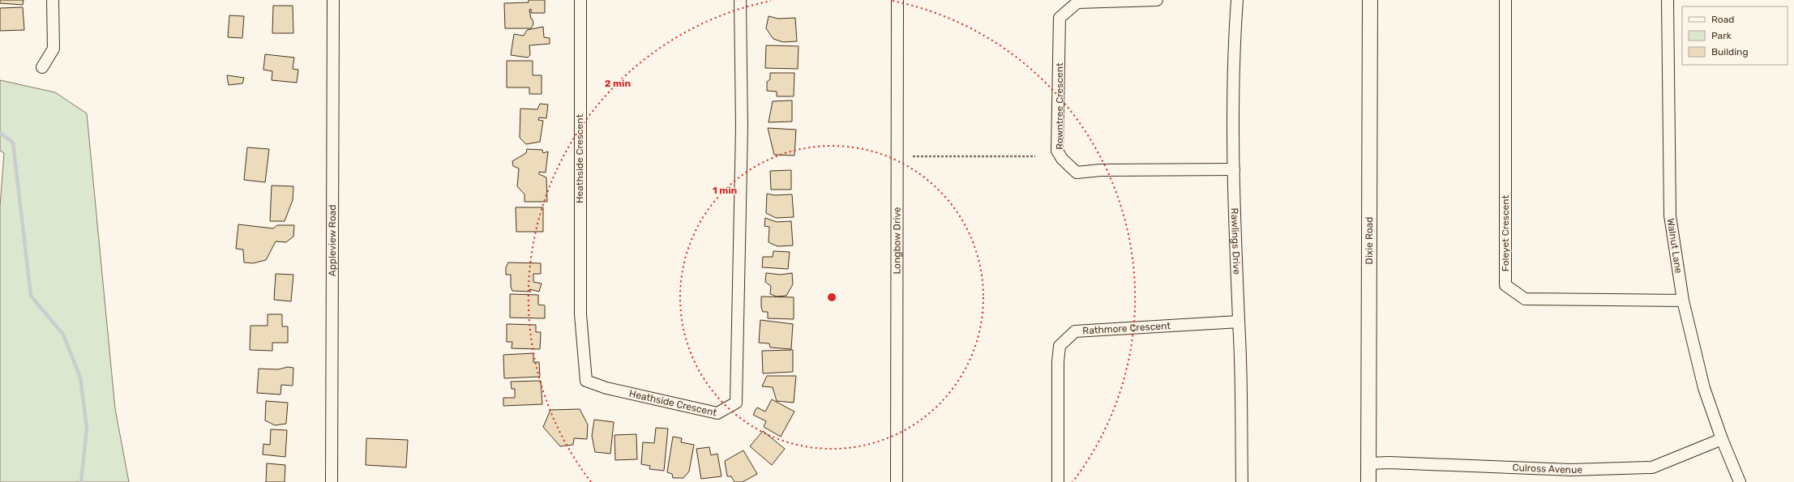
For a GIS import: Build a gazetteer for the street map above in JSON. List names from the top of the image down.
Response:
{
  "streets": {
    "street": [
      "Rowntree Crescent",
      "Heathside Crescent",
      "Foleyet Crescent",
      "Appleview Road",
      "Longbow Drive",
      "Rawlings Drive",
      "Dixie Road",
      "Walnut Lane",
      "Rathmore Crescent",
      "Culross Avenue"
    ]
  },
  "crossings": [
    ["Rowntree Crescent", "Rawlings Drive"],
    ["Foleyet Crescent", "Walnut Lane"],
    ["Rawlings Drive", "Rathmore Crescent"],
    ["Dixie Road", "Culross Avenue"],
    ["Walnut Lane", "Culross Avenue"]
  ],
  "legend": ["Road", "Park", "Building"],
  "rings": ["2 min", "1 min"]
}
